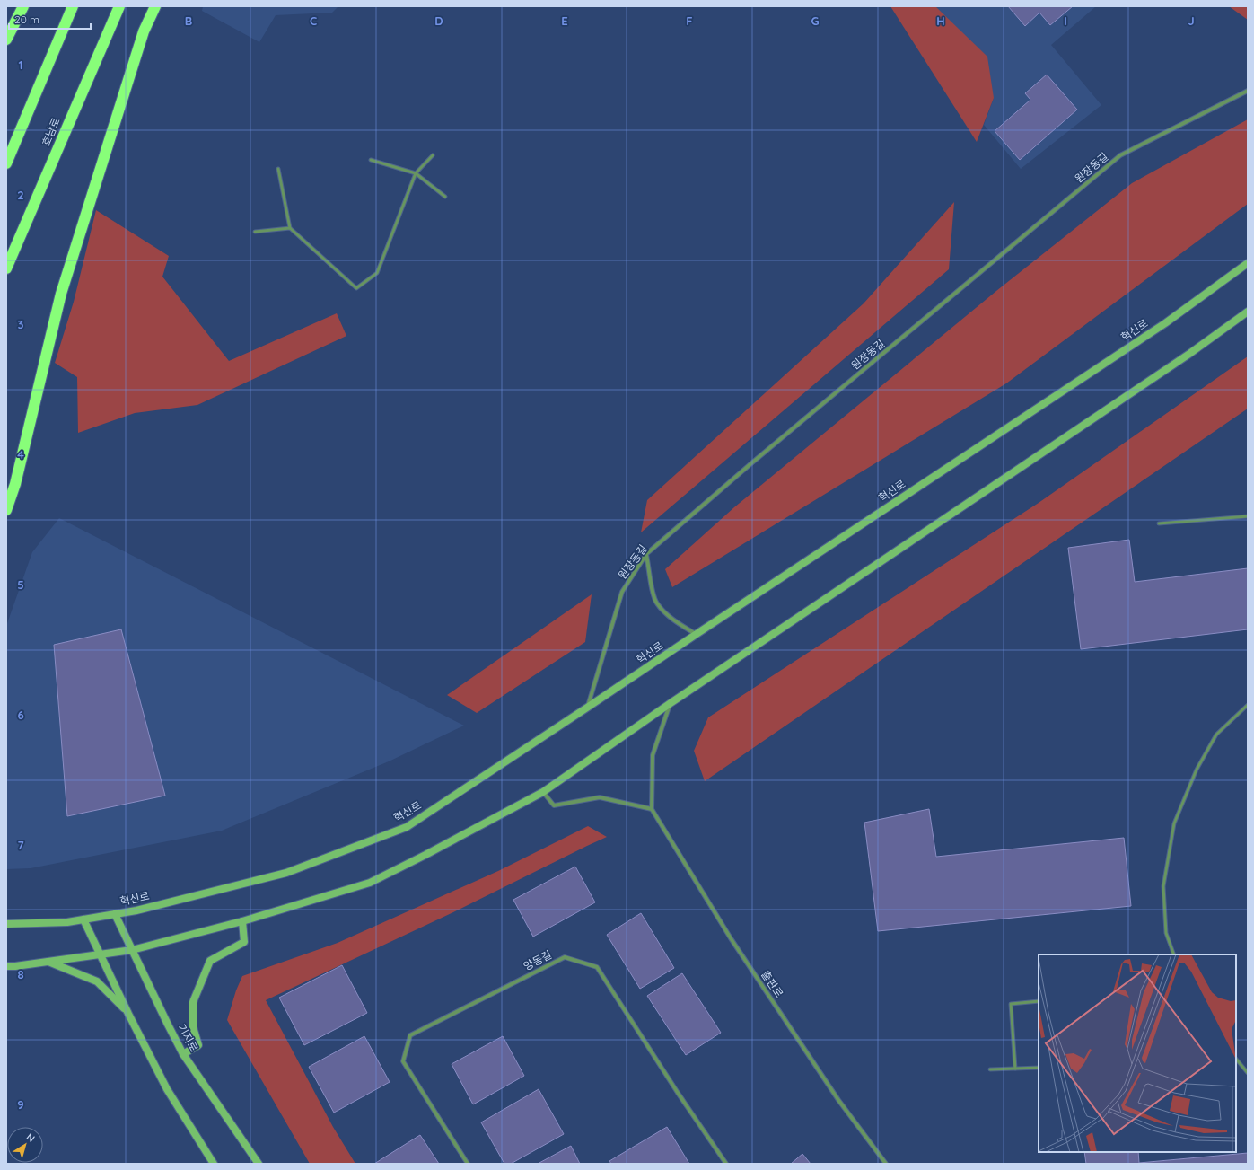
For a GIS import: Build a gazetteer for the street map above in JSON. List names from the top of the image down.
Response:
{
  "streets": {
    "highway": ["호남로"],
    "main road": ["혁신로", "기지로"],
    "street": ["원장동길", "양동길", "출판로"]
  },
  "crossings": [
    ["원장동길", "혁신로"],
    ["혁신로", "기지로"]
  ],
  "scale_bar": "20 m",
  "north": "top right",
  "grid": {
    "columns": [
      "B",
      "C",
      "D",
      "E",
      "F",
      "G",
      "H",
      "I",
      "J"
    ],
    "rows": [
      "1",
      "2",
      "3",
      "4",
      "5",
      "6",
      "7",
      "8",
      "9"
    ]
  }
}
